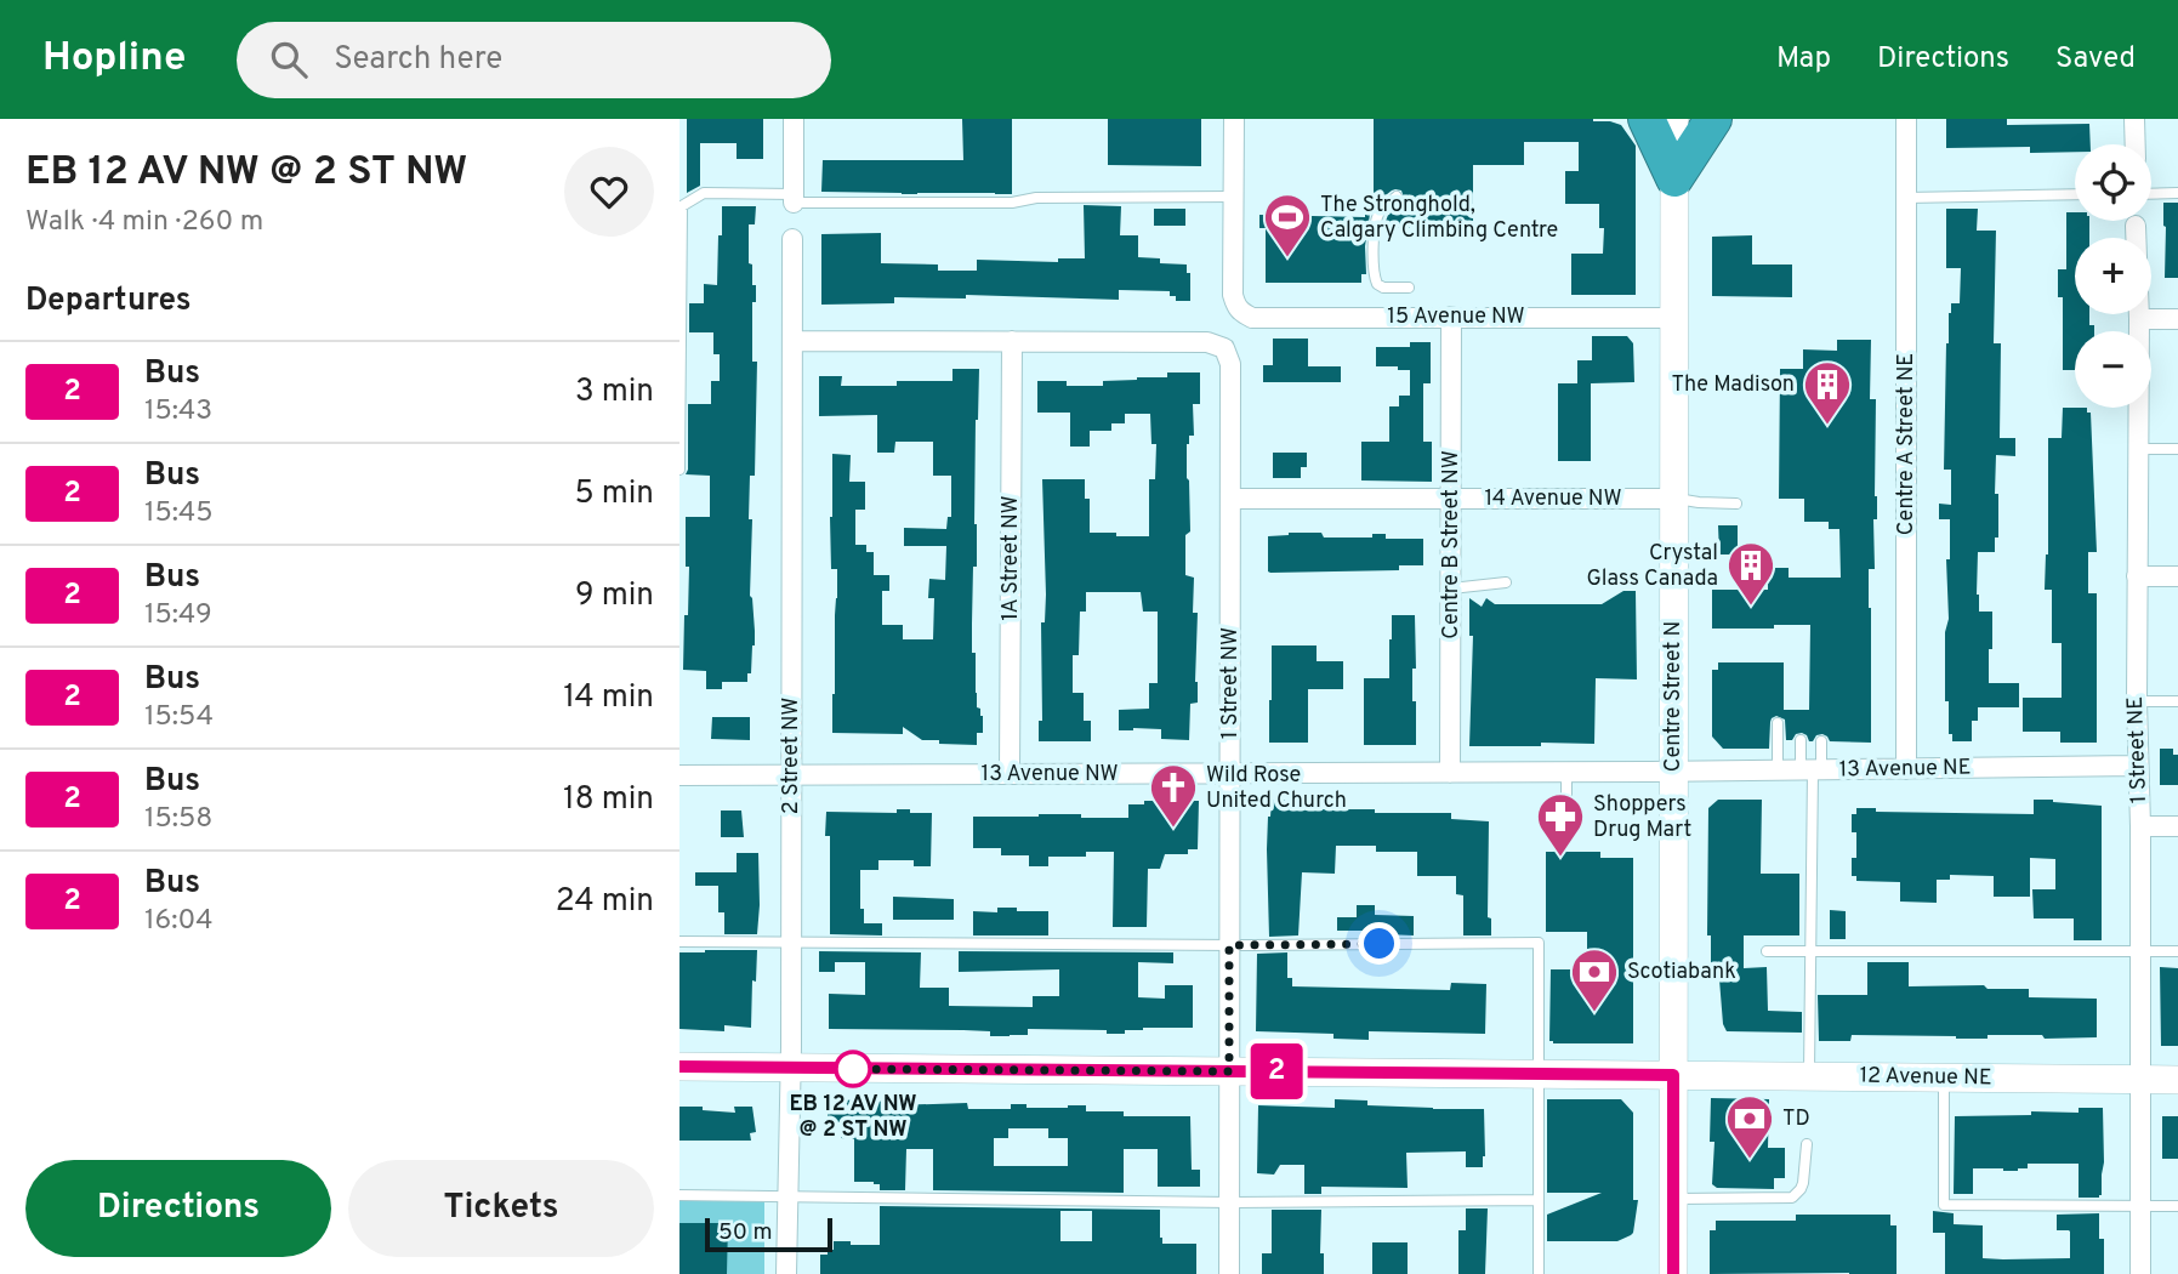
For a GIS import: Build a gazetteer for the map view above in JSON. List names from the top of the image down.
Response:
{
  "streets": {
    "street": [
      "15 Avenue NW",
      "Centre A Street NE",
      "14 Avenue NW",
      "Centre B Street NW",
      "1A Street NW",
      "1 Street NW",
      "Centre Street N",
      "1 Street NE",
      "2 Street NW",
      "13 Avenue NE",
      "13 Avenue NW",
      "12 Avenue NE"
    ]
  },
  "crossings": [
    ["15 Avenue NW", "Centre B Street NW"],
    ["15 Avenue NW", "Centre Street N"],
    ["Centre A Street NE", "13 Avenue NE"],
    ["14 Avenue NW", "Centre B Street NW"],
    ["14 Avenue NW", "1 Street NW"],
    ["14 Avenue NW", "Centre Street N"],
    ["Centre B Street NW", "13 Avenue NW"],
    ["1A Street NW", "1 Street NW"],
    ["1A Street NW", "13 Avenue NW"],
    ["1 Street NW", "13 Avenue NW"],
    ["1 Street NW", "12 Avenue NE"],
    ["Centre Street N", "13 Avenue NE"],
    ["Centre Street N", "13 Avenue NW"],
    ["Centre Street N", "12 Avenue NE"],
    ["1 Street NE", "13 Avenue NE"],
    ["1 Street NE", "12 Avenue NE"],
    ["2 Street NW", "13 Avenue NW"],
    ["2 Street NW", "12 Avenue NE"],
    ["13 Avenue NE", "13 Avenue NW"]
  ],
  "places": {
    "sports": ["The Stronghold, Calgary Climbing Centre"],
    "building": ["The Madison", "Crystal Glass Canada"],
    "church": ["Wild Rose United Church"],
    "pharmacy": ["Shoppers Drug Mart"],
    "bank": ["Scotiabank", "TD"],
    "other": ["EB 12 AV NW @ 2 ST NW"]
  },
  "lines": ["bus line 2"],
  "scale_bar": "50 m",
  "page": {
    "header": "Hopline",
    "search": "Search here",
    "nav": ["Map", "Directions", "Saved"],
    "heading": [
      ["EB 12 AV NW @ 2 ST NW", "Walk · 4 min · 260 m"],
      "Departures"
    ],
    "on_map": "2",
    "map_buttons": ["+", "−"],
    "list": [
      {
        "mark": "2",
        "name": "Bus",
        "note": "15:43",
        "value": "3 min"
      },
      {
        "mark": "2",
        "name": "Bus",
        "note": "15:45",
        "value": "5 min"
      },
      {
        "mark": "2",
        "name": "Bus",
        "note": "15:49",
        "value": "9 min"
      },
      {
        "mark": "2",
        "name": "Bus",
        "note": "15:54",
        "value": "14 min"
      },
      {
        "mark": "2",
        "name": "Bus",
        "note": "15:58",
        "value": "18 min"
      },
      {
        "mark": "2",
        "name": "Bus",
        "note": "16:04",
        "value": "24 min"
      }
    ],
    "buttons": ["Directions", "Tickets"],
    "scale": "50 m"
  }
}
